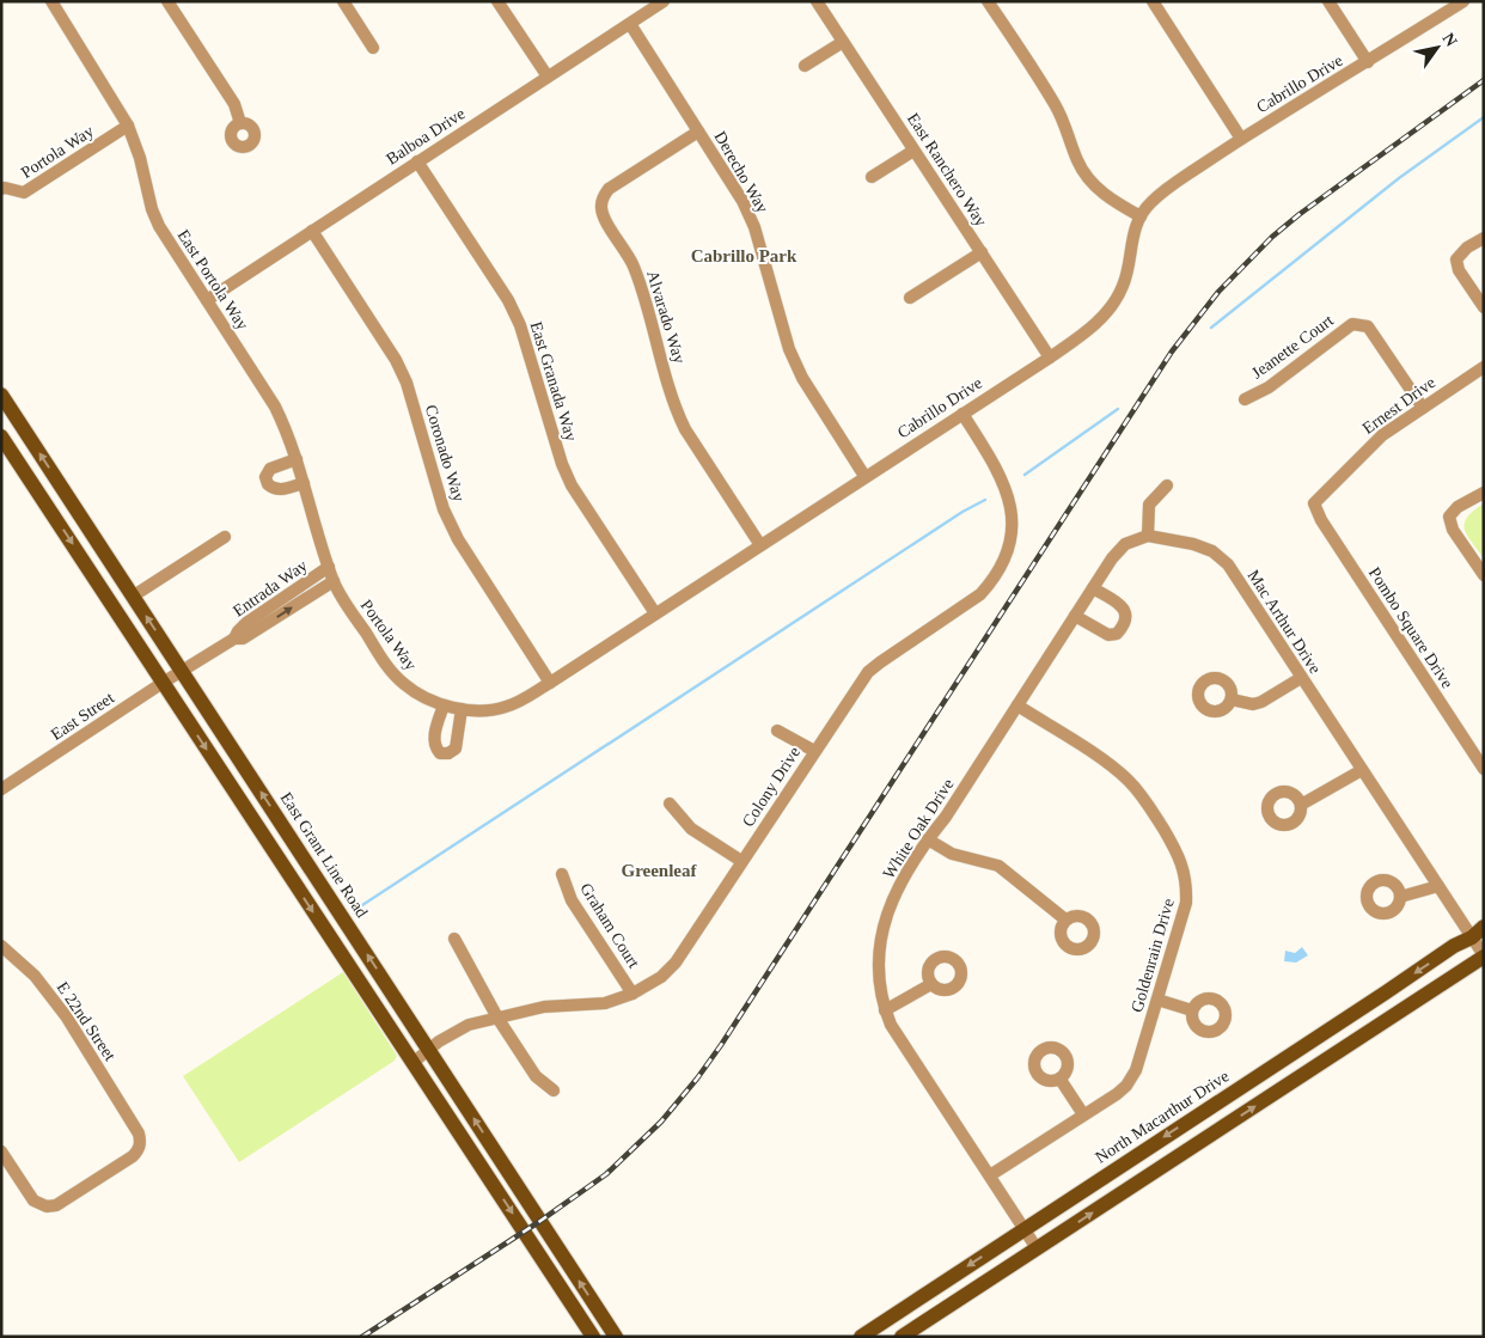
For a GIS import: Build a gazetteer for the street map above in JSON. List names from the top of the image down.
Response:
{
  "streets": {
    "main road": ["East Grant Line Road", "North Macarthur Drive"],
    "street": [
      "Cabrillo Drive",
      "Balboa Drive",
      "Portola Way",
      "East Ranchero Way",
      "Derecho Way",
      "East Portola Way",
      "Alvarado Way",
      "Jeanette Court",
      "East Granada Way",
      "Ernest Drive",
      "Coronado Way",
      "Entrada Way",
      "Mac Arthur Drive",
      "Pombo Square Drive",
      "East Street",
      "Colony Drive",
      "White Oak Drive",
      "Graham Court",
      "Goldenrain Drive",
      "E 22nd Street"
    ]
  },
  "crossings": [
    ["Cabrillo Drive", "Portola Way"],
    ["Cabrillo Drive", "East Ranchero Way"],
    ["Cabrillo Drive", "Derecho Way"],
    ["Cabrillo Drive", "Alvarado Way"],
    ["Cabrillo Drive", "East Granada Way"],
    ["Cabrillo Drive", "Coronado Way"],
    ["Cabrillo Drive", "Colony Drive"],
    ["Balboa Drive", "Derecho Way"],
    ["Balboa Drive", "East Portola Way"],
    ["Balboa Drive", "East Granada Way"],
    ["Balboa Drive", "Coronado Way"],
    ["Portola Way", "East Portola Way"],
    ["Portola Way", "Entrada Way"],
    ["Derecho Way", "Alvarado Way"],
    ["East Portola Way", "Entrada Way"],
    ["Jeanette Court", "Ernest Drive"],
    ["Ernest Drive", "Pombo Square Drive"],
    ["Entrada Way", "East Street"],
    ["Entrada Way", "East Grant Line Road"],
    ["Mac Arthur Drive", "White Oak Drive"],
    ["Mac Arthur Drive", "North Macarthur Drive"],
    ["East Street", "East Grant Line Road"],
    ["Colony Drive", "East Grant Line Road"],
    ["Colony Drive", "Graham Court"],
    ["White Oak Drive", "Goldenrain Drive"],
    ["White Oak Drive", "North Macarthur Drive"]
  ],
  "districts": ["Cabrillo Park", "Greenleaf"],
  "north": "top right"
}
